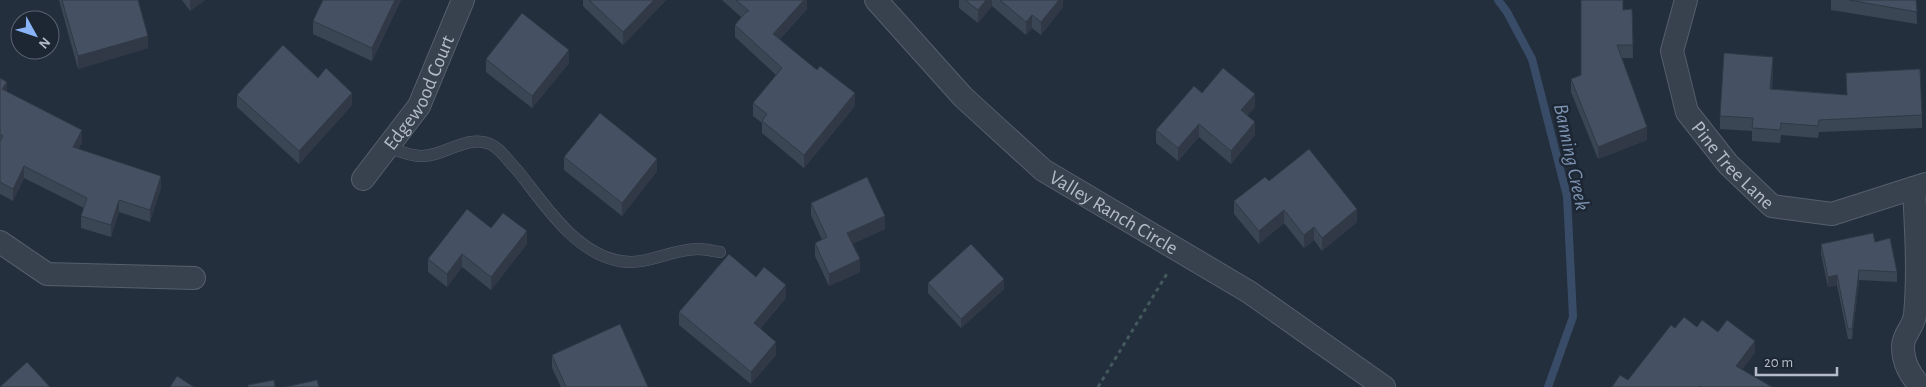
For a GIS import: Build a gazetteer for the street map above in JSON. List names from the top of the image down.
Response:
{
  "streets": {
    "street": ["Edgewood Court", "Pine Tree Lane", "Valley Ranch Circle"]
  },
  "water": ["Banning Creek"],
  "scale_bar": "20 m",
  "north": "bottom right"
}
